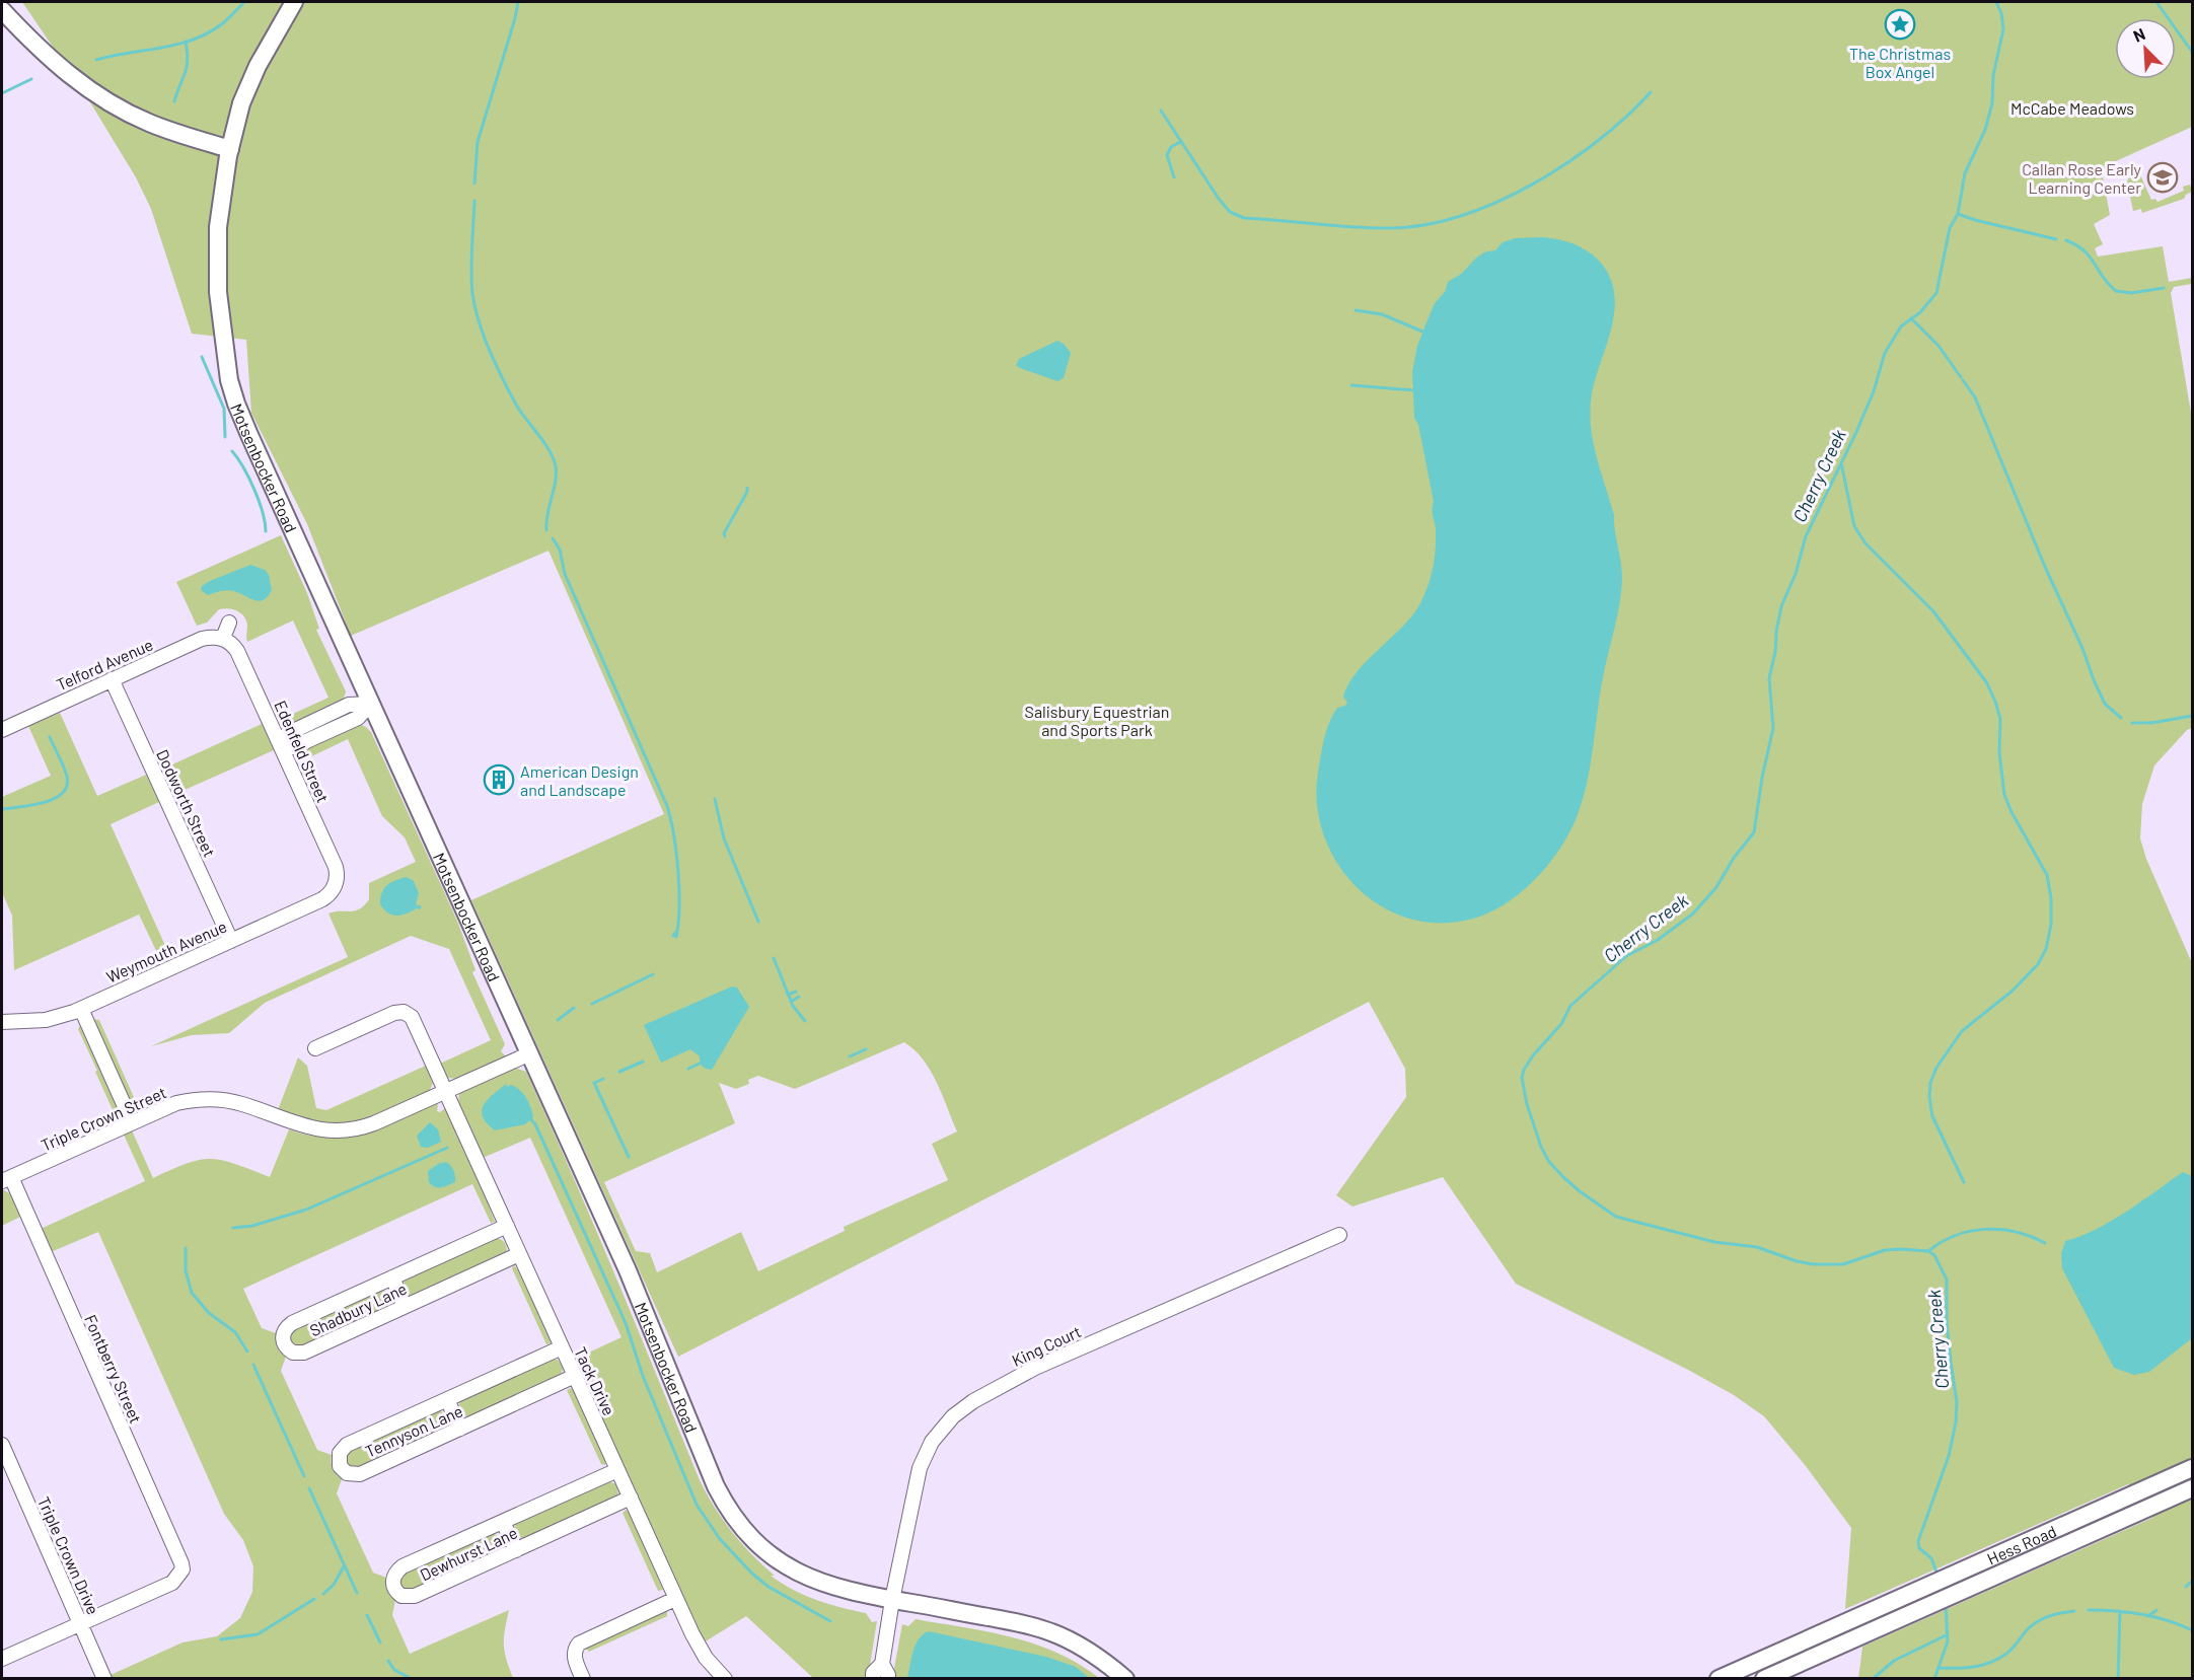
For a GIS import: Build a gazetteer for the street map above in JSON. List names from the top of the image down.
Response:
{
  "streets": {
    "main road": ["Motsenbocker Road", "Hess Road"],
    "street": [
      "Telford Avenue",
      "Edenfeld Street",
      "Dodworth Street",
      "Weymouth Avenue",
      "Triple Crown Street",
      "Shadbury Lane",
      "King Court",
      "Fontberry Street",
      "Tack Drive",
      "Tennyson Lane",
      "Dewhurst Lane",
      "Triple Crown Drive"
    ]
  },
  "crossings": [
    ["Motsenbocker Road", "Triple Crown Street"],
    ["Motsenbocker Road", "King Court"],
    ["Telford Avenue", "Edenfeld Street"],
    ["Telford Avenue", "Dodworth Street"],
    ["Edenfeld Street", "Weymouth Avenue"],
    ["Dodworth Street", "Weymouth Avenue"],
    ["Triple Crown Street", "Fontberry Street"],
    ["Triple Crown Street", "Tack Drive"],
    ["Shadbury Lane", "Tack Drive"],
    ["Fontberry Street", "Triple Crown Drive"],
    ["Tack Drive", "Tennyson Lane"],
    ["Tack Drive", "Dewhurst Lane"]
  ],
  "water": ["Cherry Creek"],
  "parks": ["McCabe Meadows", "Salisbury Equestrian and Sports Park"],
  "places": {
    "place": ["The Christmas Box Angel"],
    "school or university": ["Callan Rose Early Learning Center"],
    "building": ["American Design and Landscape"]
  },
  "north": "top left"
}
